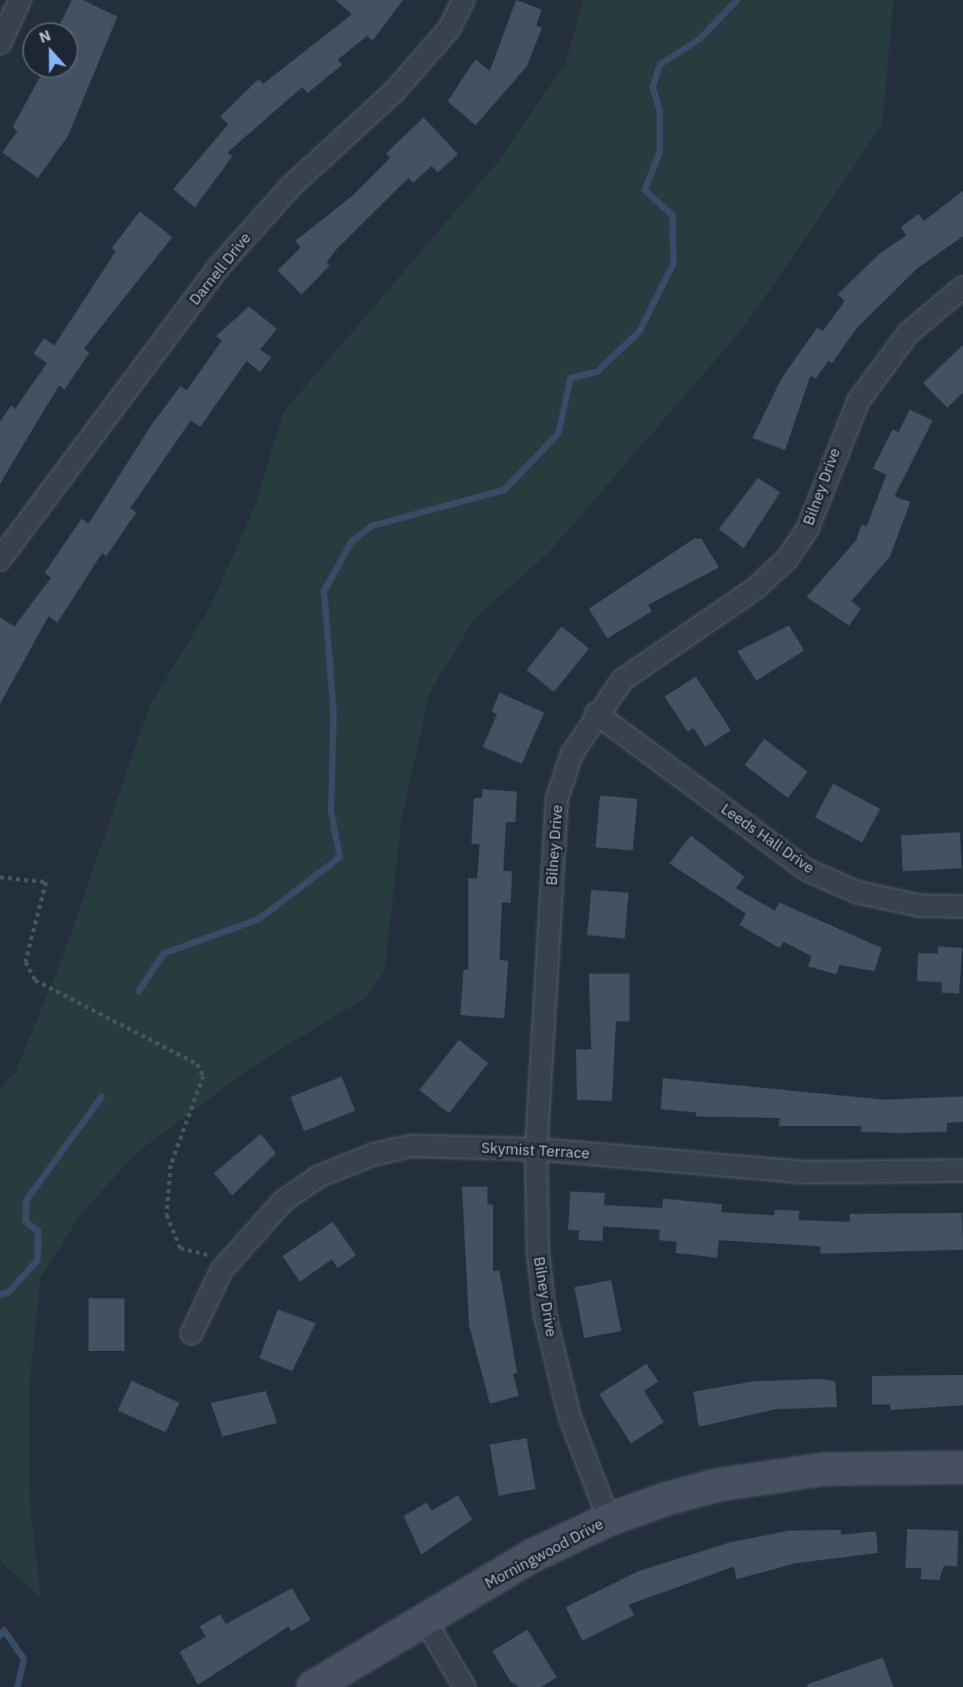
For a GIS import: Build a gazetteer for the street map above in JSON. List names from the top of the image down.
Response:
{
  "streets": {
    "street": [
      "Darnell Drive",
      "Bilney Drive",
      "Leeds Hall Drive",
      "Skymist Terrace",
      "Morningwood Drive"
    ]
  },
  "crossings": [
    ["Bilney Drive", "Leeds Hall Drive"],
    ["Bilney Drive", "Skymist Terrace"],
    ["Bilney Drive", "Morningwood Drive"]
  ],
  "north": "top"
}
